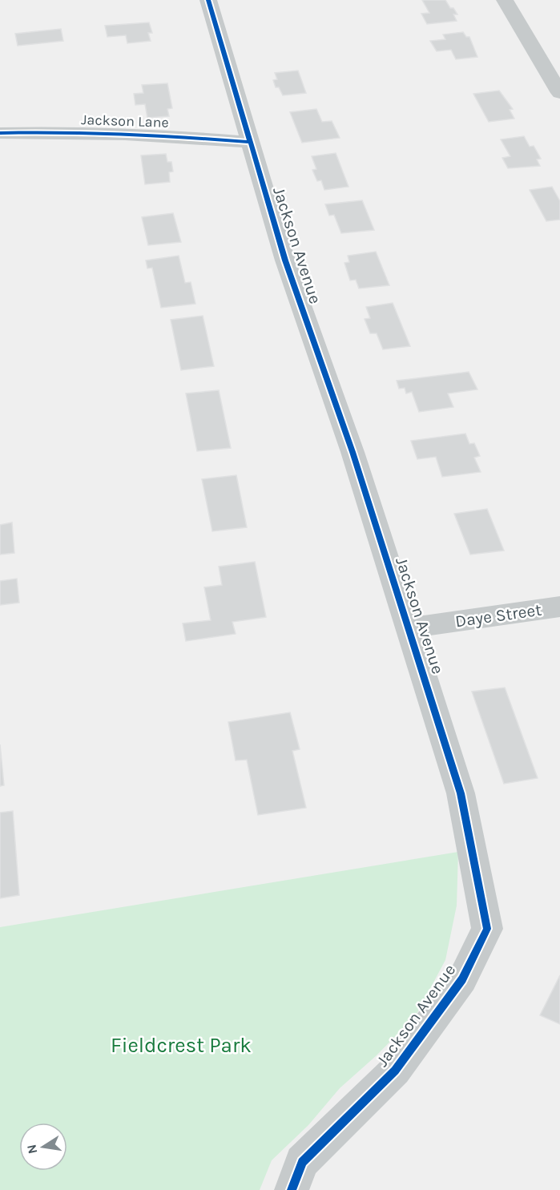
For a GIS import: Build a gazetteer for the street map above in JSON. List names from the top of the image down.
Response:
{
  "streets": {
    "street": ["Jackson Lane", "Jackson Avenue", "Daye Street"]
  },
  "crossings": [
    ["Jackson Lane", "Jackson Avenue"],
    ["Jackson Avenue", "Daye Street"]
  ],
  "parks": ["Fieldcrest Park"],
  "north": "left"
}
